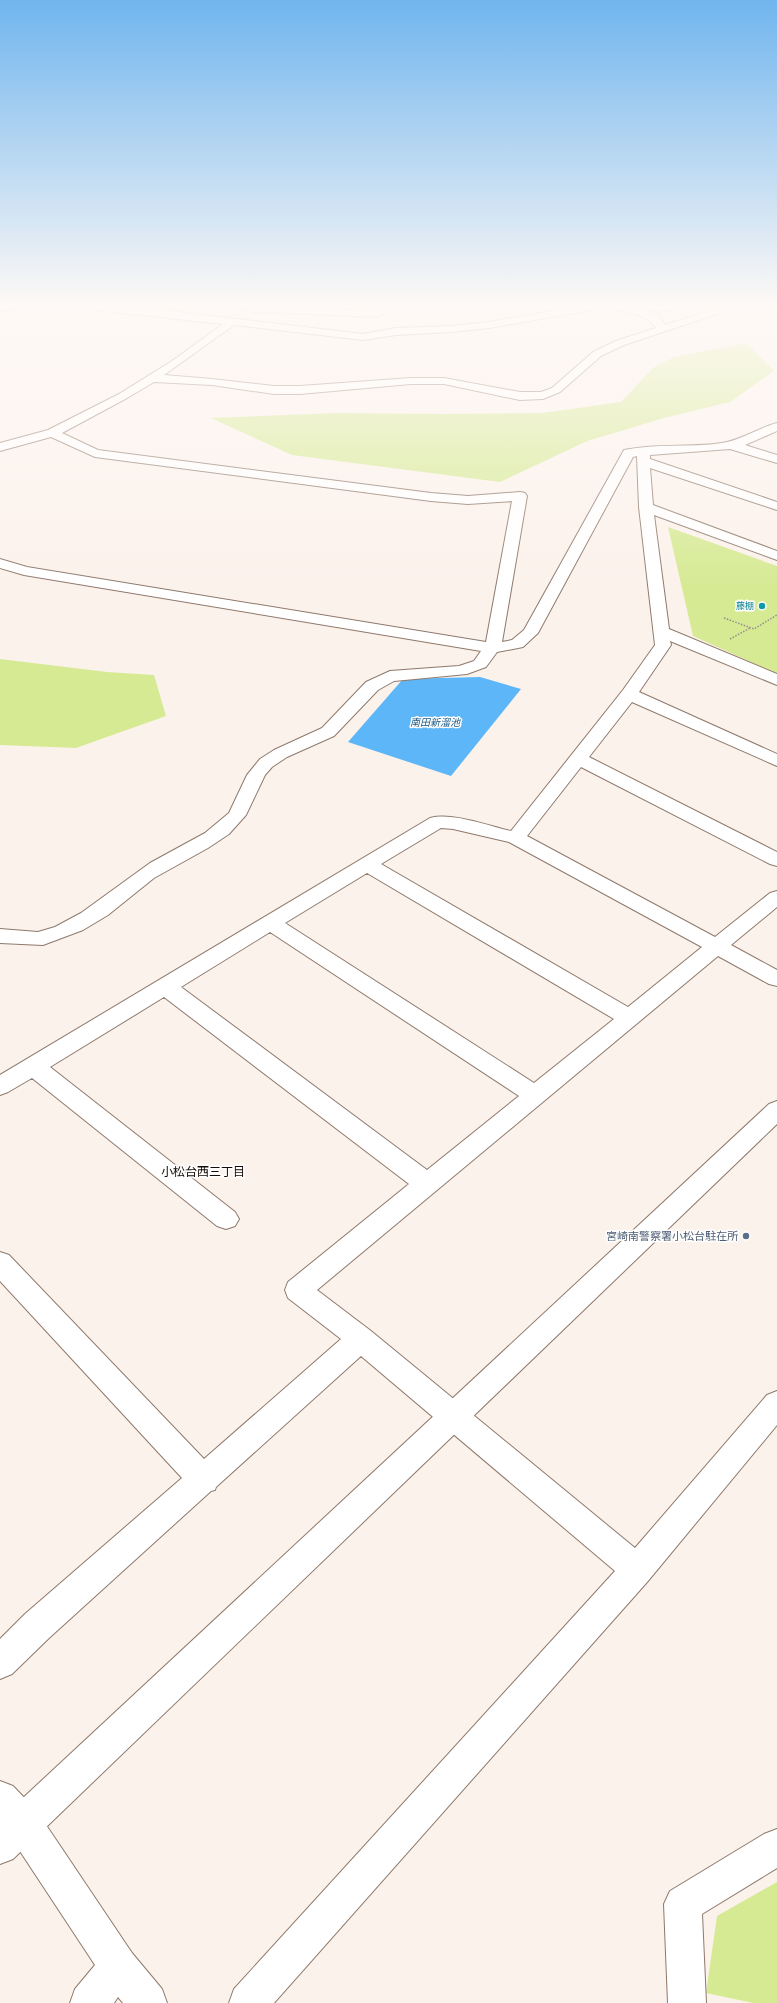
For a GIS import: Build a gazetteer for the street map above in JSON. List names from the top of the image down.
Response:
{
  "districts": ["小松台西三丁目"],
  "water": ["南田新溜池"],
  "places": ["藤棚", "宮崎南警察署小松台駐在所"]
}
